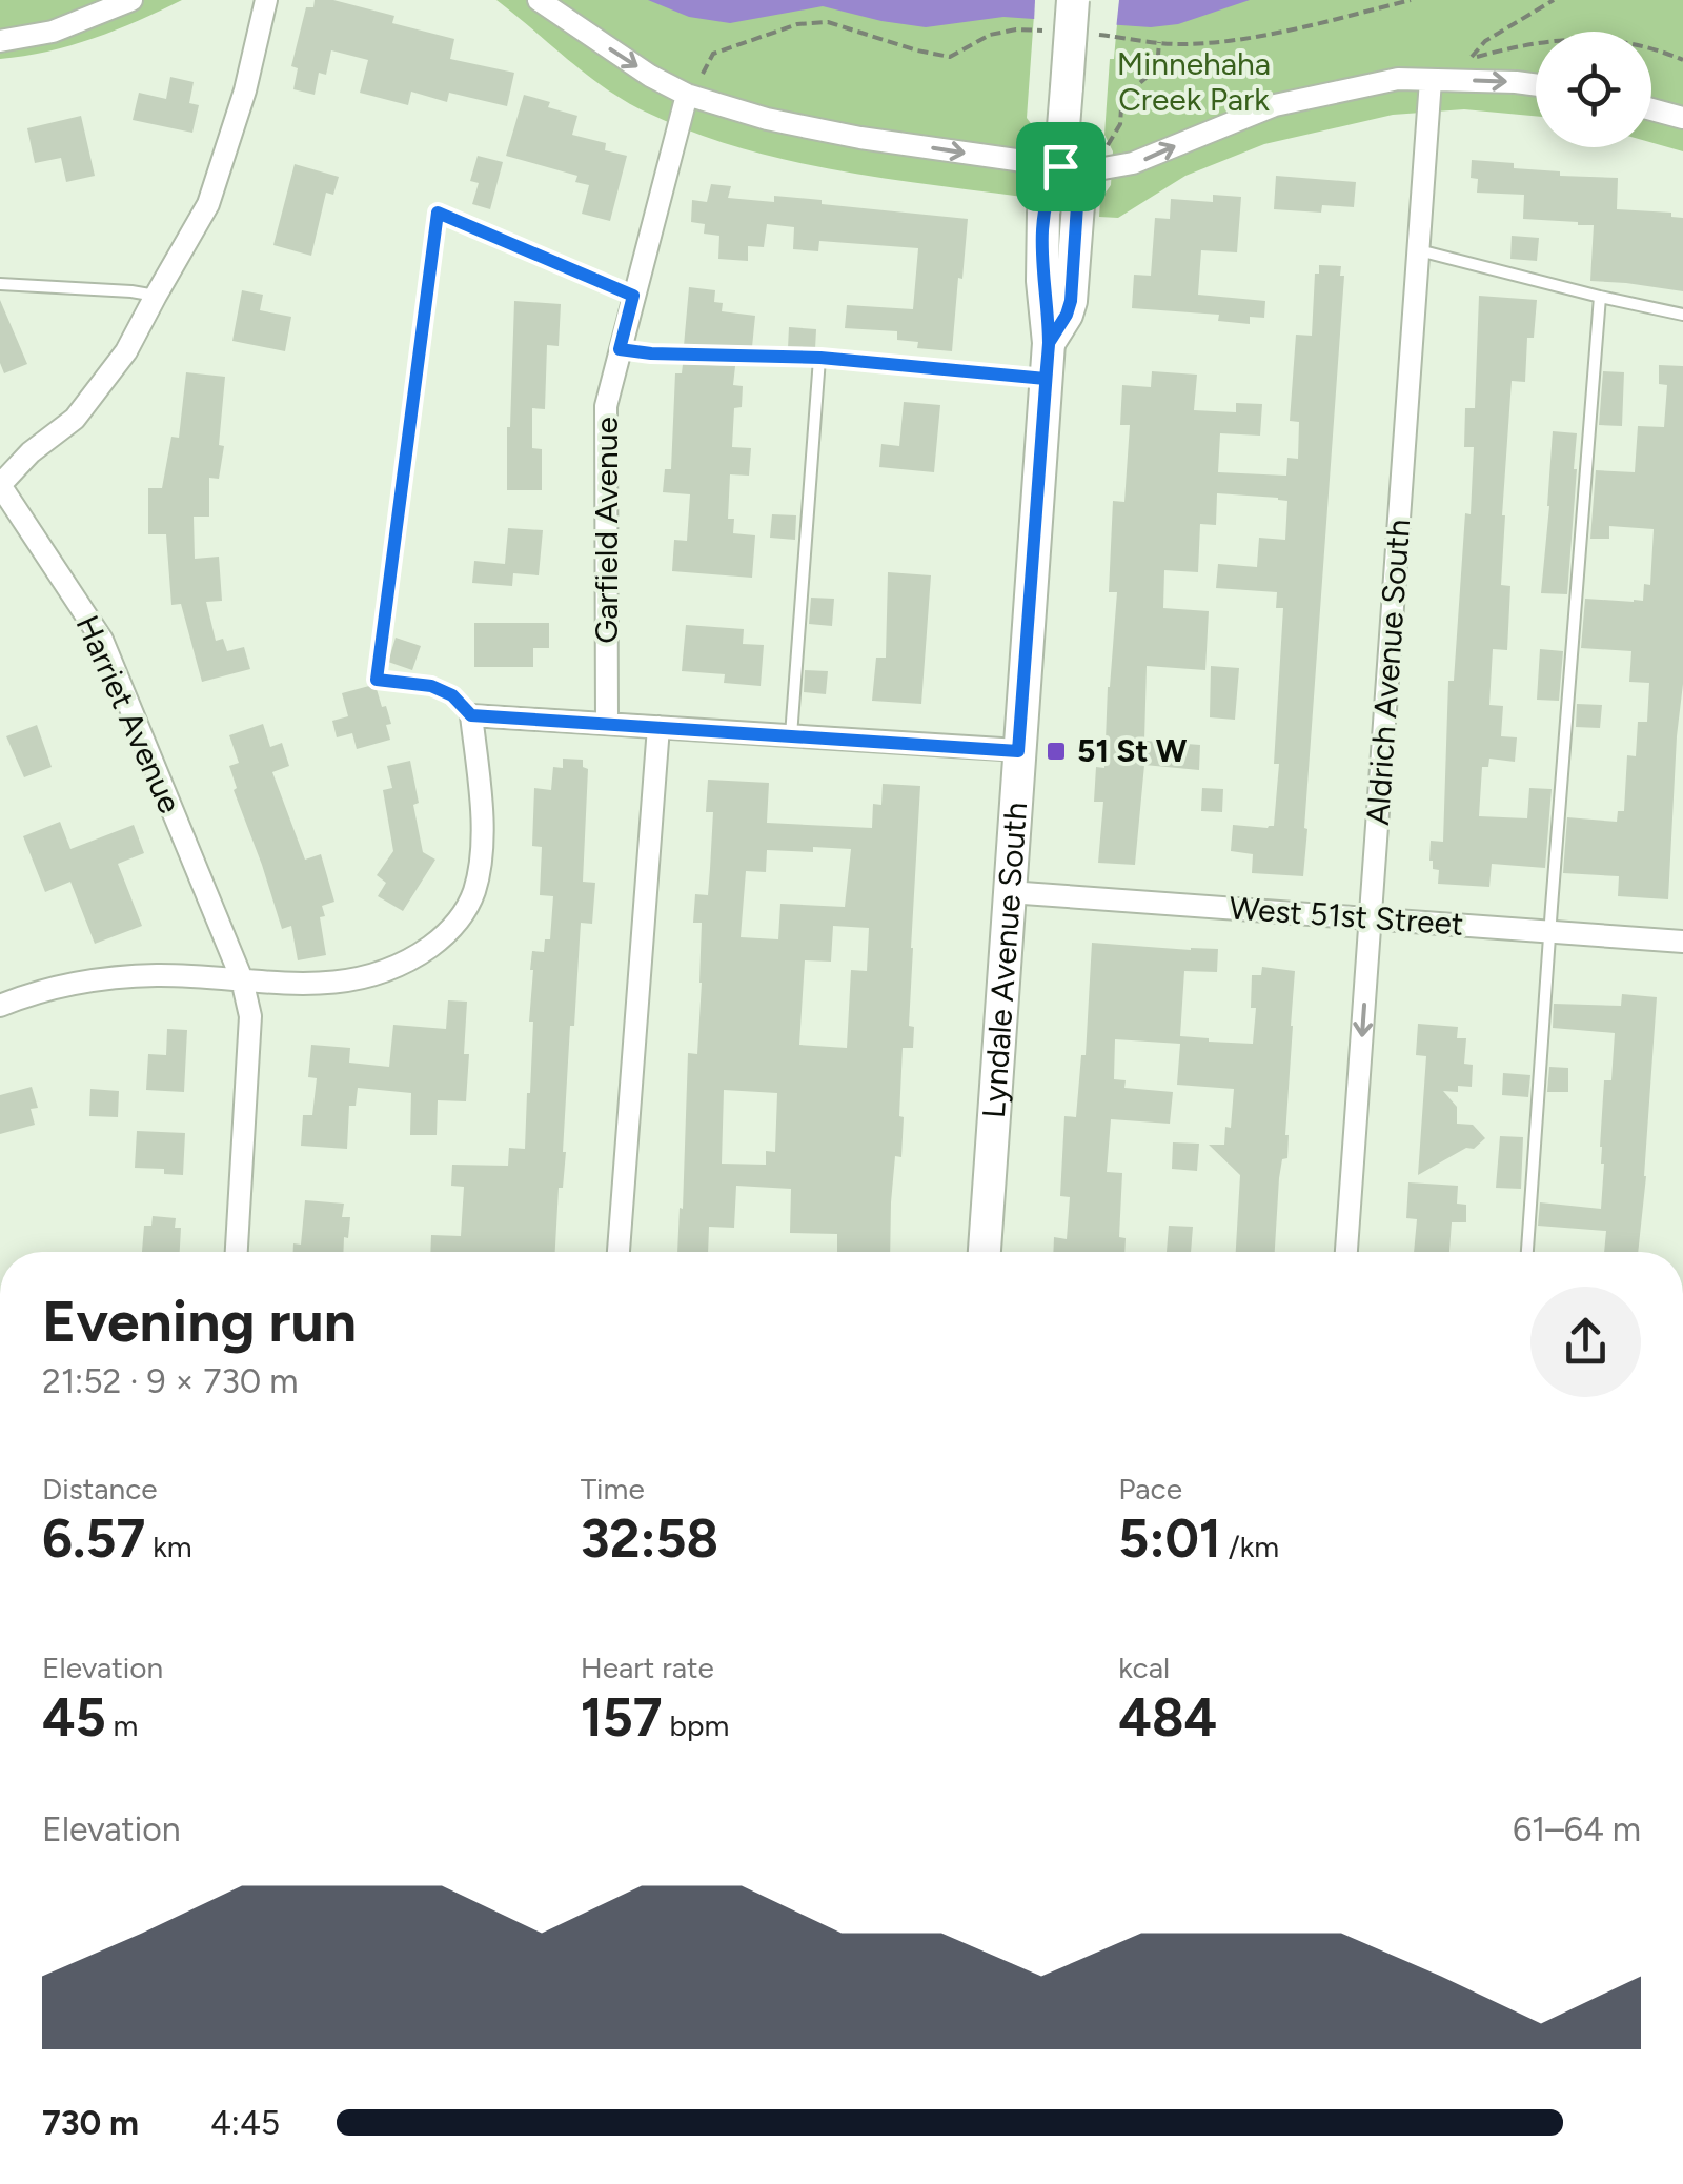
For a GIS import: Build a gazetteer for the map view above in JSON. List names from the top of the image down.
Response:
{
  "streets": {
    "main road": ["Lyndale Avenue South"],
    "street": [
      "Garfield Avenue",
      "Aldrich Avenue South",
      "Harriet Avenue",
      "West 51st Street"
    ]
  },
  "crossings": [
    ["Aldrich Avenue South", "West 51st Street"],
    ["West 51st Street", "Lyndale Avenue South"]
  ],
  "parks": ["Minnehaha Creek Park"],
  "places": {
    "transit": ["51 St W"]
  },
  "page": {
    "heading": ["Evening run", "21:52 · 9 × 730 m"],
    "stats": [
      ["Distance", "6.57 km"],
      ["Time", "32:58"],
      ["Pace", "5:01 /km"],
      ["Elevation", "45 m"],
      ["Heart rate", "157 bpm"],
      ["kcal", "484"]
    ],
    "chart": ["Elevation", "61–64 m"],
    "list": [
      {
        "name": "730 m",
        "note": "4:45"
      }
    ]
  }
}
